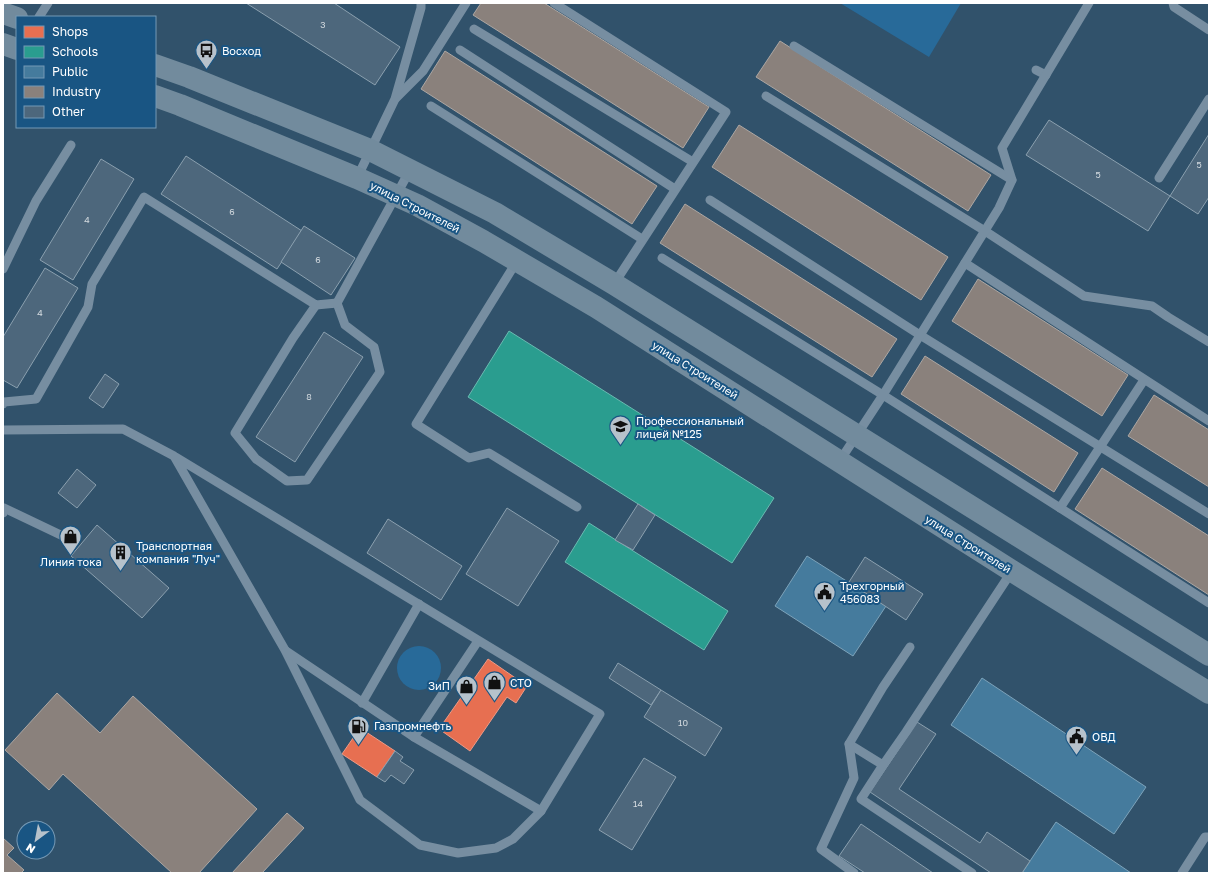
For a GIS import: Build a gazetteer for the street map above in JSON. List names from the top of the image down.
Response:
{
  "streets": {
    "street": ["улица Строителей"]
  },
  "places": {
    "bus stop": ["Восход"],
    "school or university": ["Профессиональный лицей №125"],
    "shop": ["Линия тока", "СТО", "ЗиП"],
    "building": ["Транспортная компания \"Луч\""],
    "public building": ["Трехгорный 456083", "ОВД"],
    "fuel station": ["Газпромнефть"]
  },
  "house_numbers": [
    "3",
    "5",
    "5",
    "6",
    "4",
    "6",
    "4",
    "8",
    "10",
    "14"
  ],
  "legend": [
    "Shops",
    "Schools",
    "Public",
    "Industry",
    "Other"
  ],
  "north": "bottom left"
}
